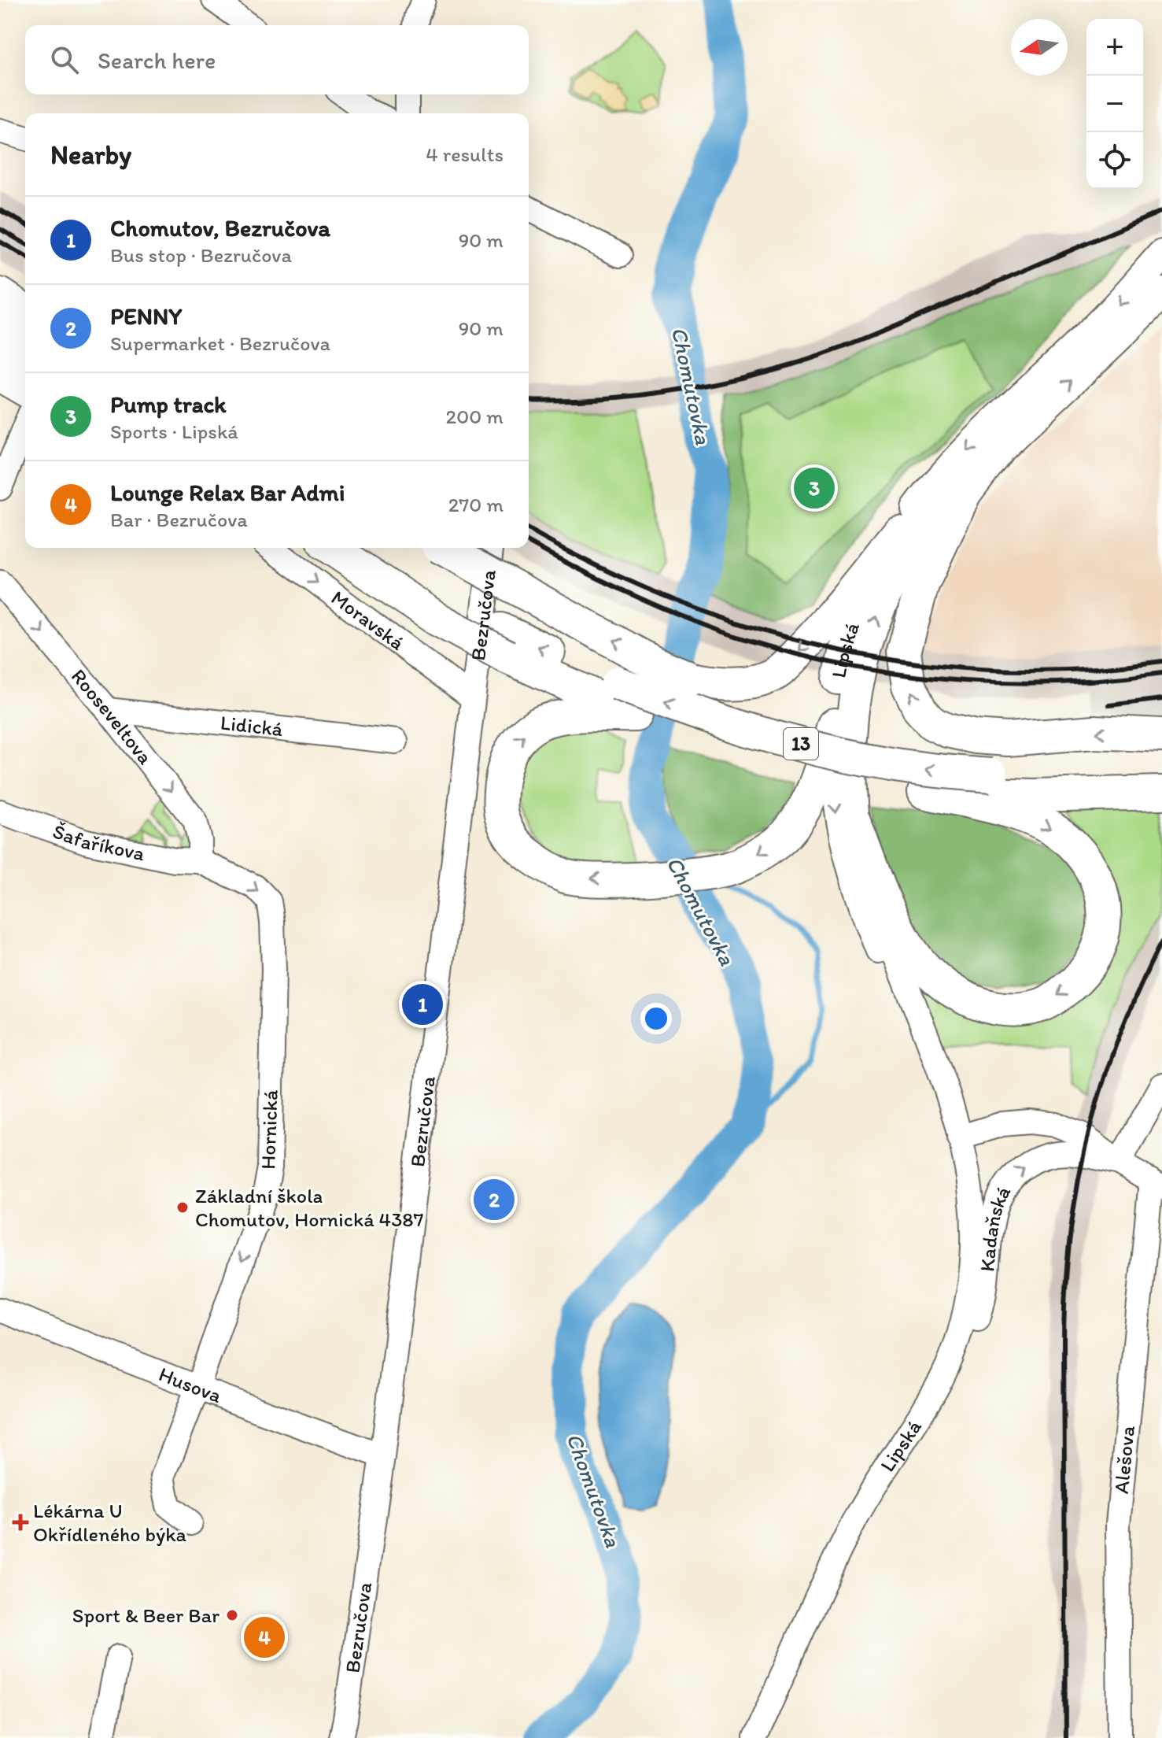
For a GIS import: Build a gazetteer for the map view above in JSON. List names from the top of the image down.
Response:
{
  "streets": {
    "highway": ["13"],
    "main road": ["Lipská"],
    "street": [
      "Bezručova",
      "Moravská",
      "Rooseveltova",
      "Lidická",
      "Šafaříkova",
      "Hornická",
      "Kadaňská",
      "Husova",
      "Alešova"
    ]
  },
  "crossings": [
    ["Bezručova", "Moravská"],
    ["Bezručova", "Husova"],
    ["Lipská", "Kadaňská"],
    ["Rooseveltova", "Lidická"],
    ["Rooseveltova", "Šafaříkova"],
    ["Rooseveltova", "Hornická"],
    ["Šafaříkova", "Hornická"],
    ["Hornická", "Husova"],
    ["Kadaňská", "Alešova"]
  ],
  "one_way": [
    "Moravská",
    "Rooseveltova",
    "Hornická",
    "Kadaňská"
  ],
  "water": ["Chomutovka"],
  "places": {
    "other": ["Základní škola Chomutov, Hornická 4387", "Sport & Beer Bar"],
    "health": ["Lékárna U Okřídleného býka"]
  },
  "north": "left",
  "page": {
    "map_buttons": ["+", "−"],
    "search": "Search here",
    "heading": ["Nearby", "4 results"],
    "list": [
      {
        "mark": "1",
        "name": "Chomutov, Bezručova",
        "note": "Bus stop · Bezručova",
        "value": "90 m"
      },
      {
        "mark": "2",
        "name": "PENNY",
        "note": "Supermarket · Bezručova",
        "value": "90 m"
      },
      {
        "mark": "3",
        "name": "Pump track",
        "note": "Sports · Lipská",
        "value": "200 m"
      },
      {
        "mark": "4",
        "name": "Lounge Relax Bar Admi",
        "note": "Bar · Bezručova",
        "value": "270 m"
      }
    ],
    "pins": [
      "3",
      "1",
      "2",
      "4"
    ]
  }
}
